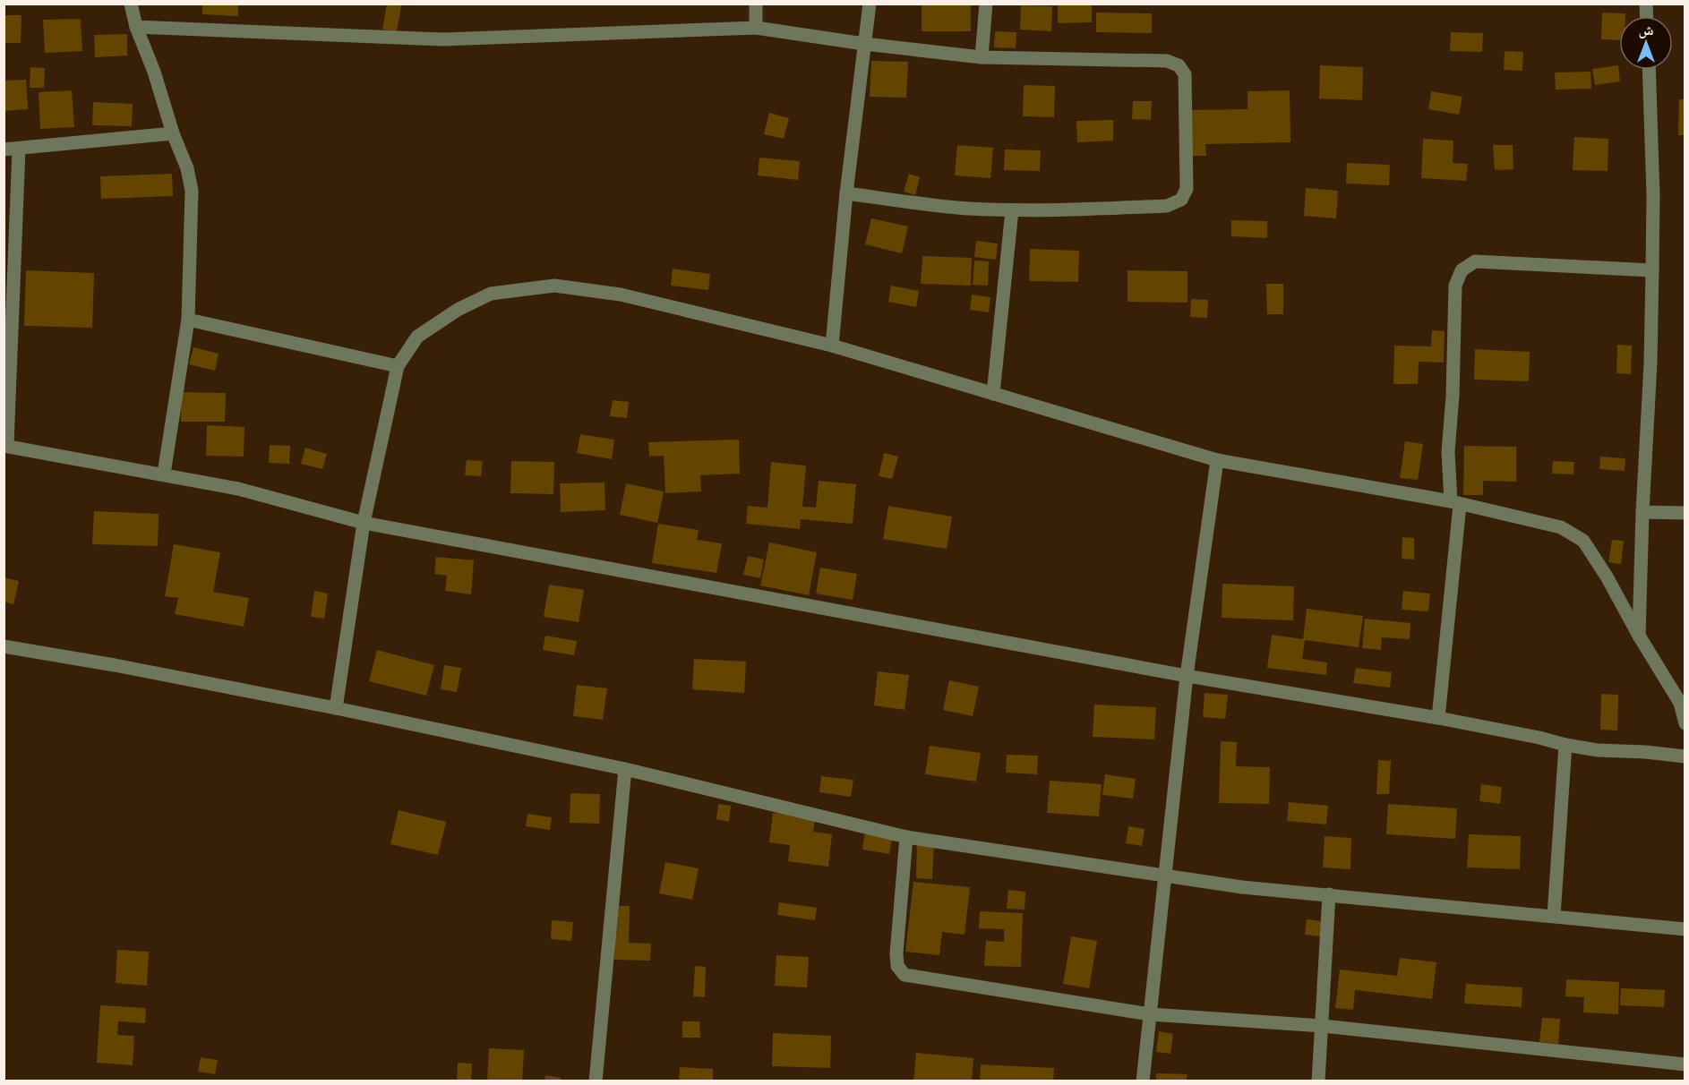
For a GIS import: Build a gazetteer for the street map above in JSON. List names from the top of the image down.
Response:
{
  "north": "top"
}
